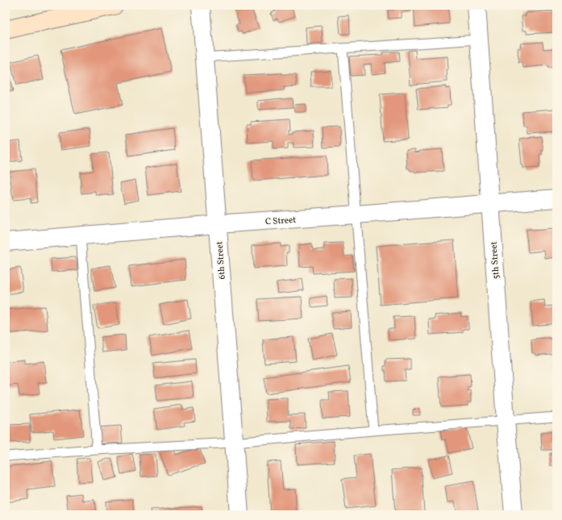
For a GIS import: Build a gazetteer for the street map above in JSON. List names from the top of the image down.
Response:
{
  "streets": {
    "street": ["C Street", "6th Street", "5th Street"]
  },
  "crossings": [
    ["C Street", "6th Street"],
    ["C Street", "5th Street"]
  ]
}
